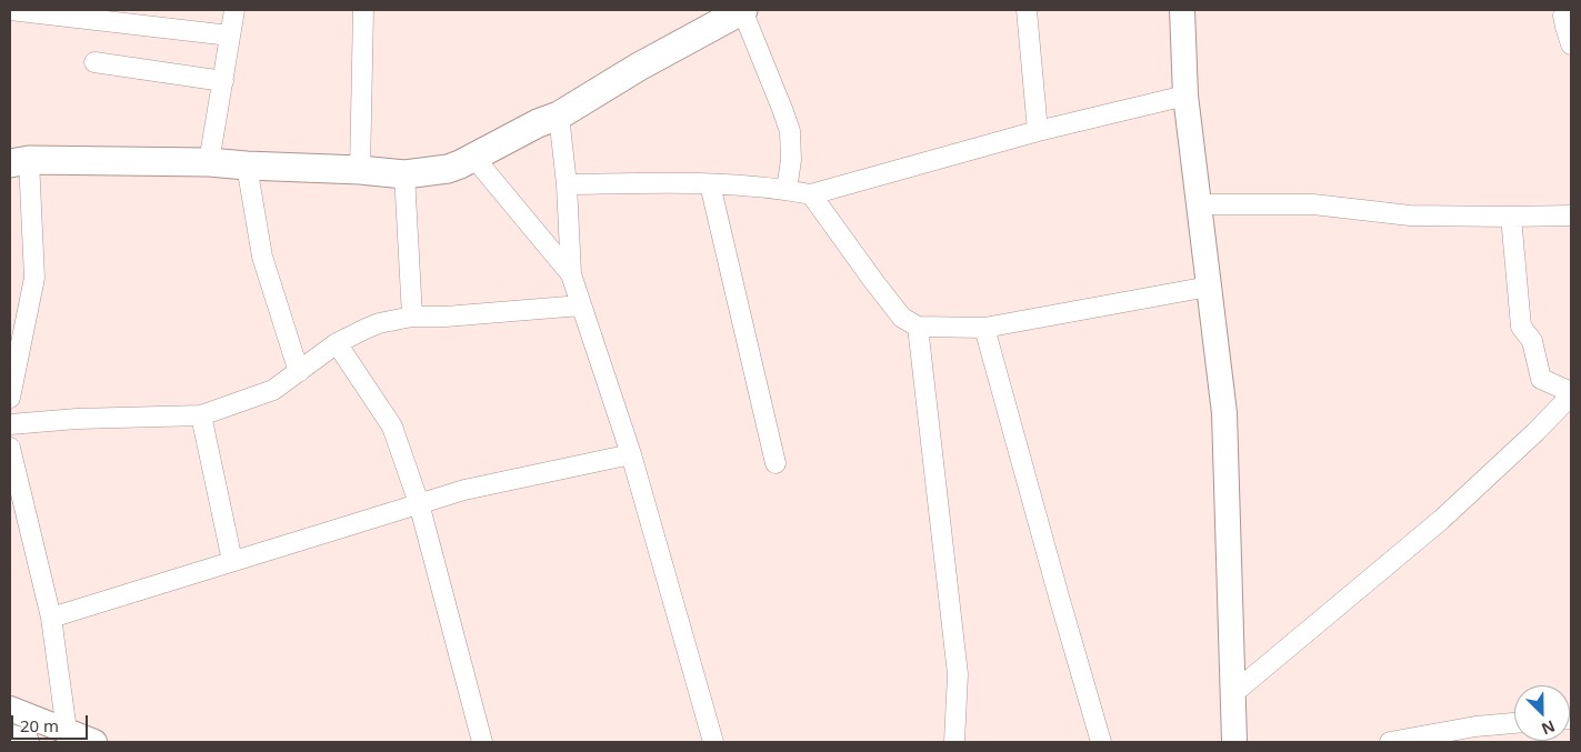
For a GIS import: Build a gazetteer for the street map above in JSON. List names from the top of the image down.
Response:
{
  "scale_bar": "20 m",
  "north": "bottom right"
}
